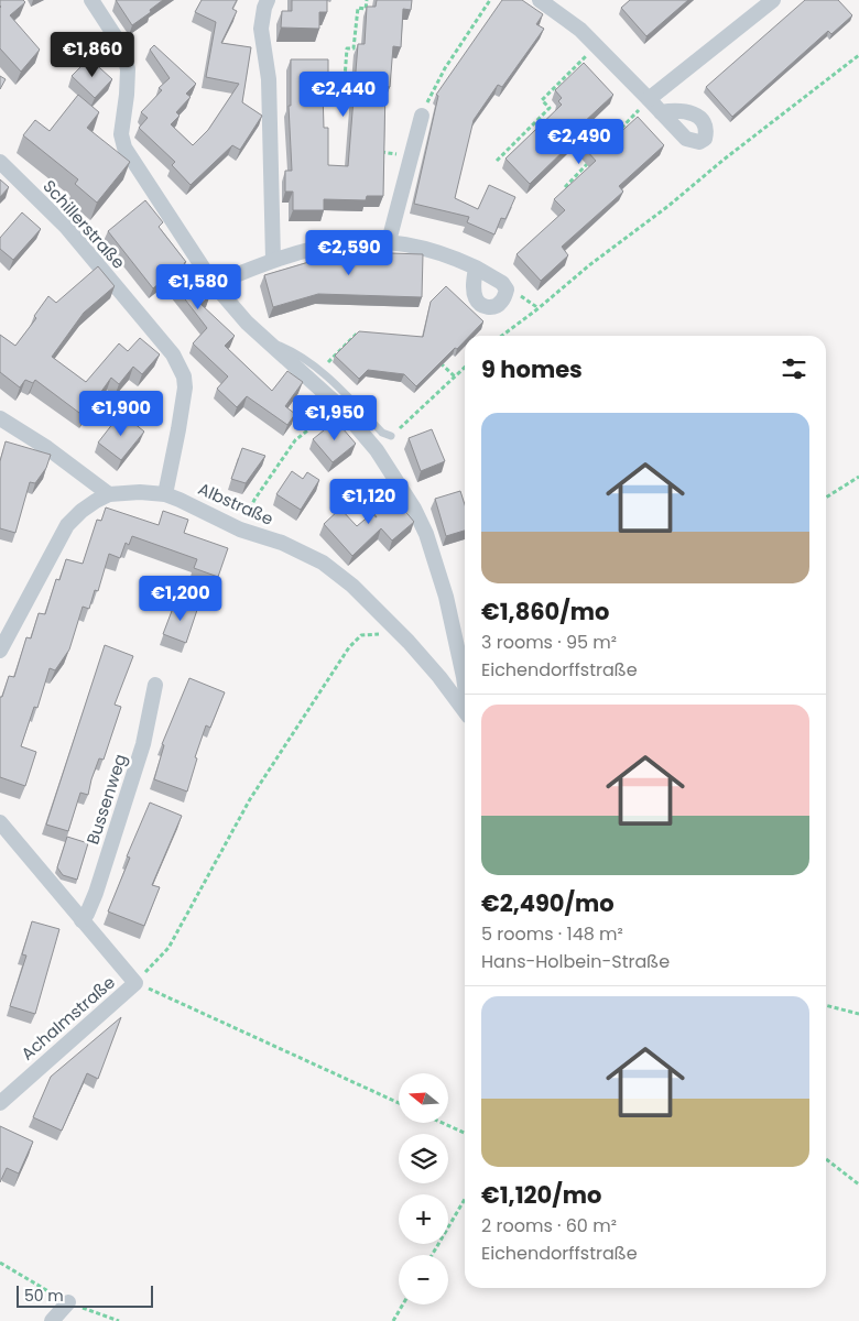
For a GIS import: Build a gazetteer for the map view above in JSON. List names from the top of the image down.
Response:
{
  "streets": {
    "street": [
      "Schillerstraße",
      "Albstraße",
      "Bussenweg",
      "Achalmstraße"
    ]
  },
  "crossings": [
    ["Schillerstraße", "Albstraße"]
  ],
  "scale_bar": "50 m",
  "north": "left",
  "page": {
    "price": [
      "€1,860",
      "€2,440",
      "€2,490",
      "€2,590",
      "€1,580",
      "€1,900",
      "€1,950",
      "€1,120",
      "€1,200"
    ],
    "heading": "9 homes",
    "list": [
      {
        "name": "€1,860/mo",
        "note": "3 rooms · 95 m² · Eichendorffstraße"
      },
      {
        "name": "€2,490/mo",
        "note": "5 rooms · 148 m² · Hans-Holbein-Straße"
      },
      {
        "name": "€1,120/mo",
        "note": "2 rooms · 60 m² · Eichendorffstraße"
      }
    ],
    "map_buttons": ["+", "−"],
    "scale": "50 m"
  }
}
